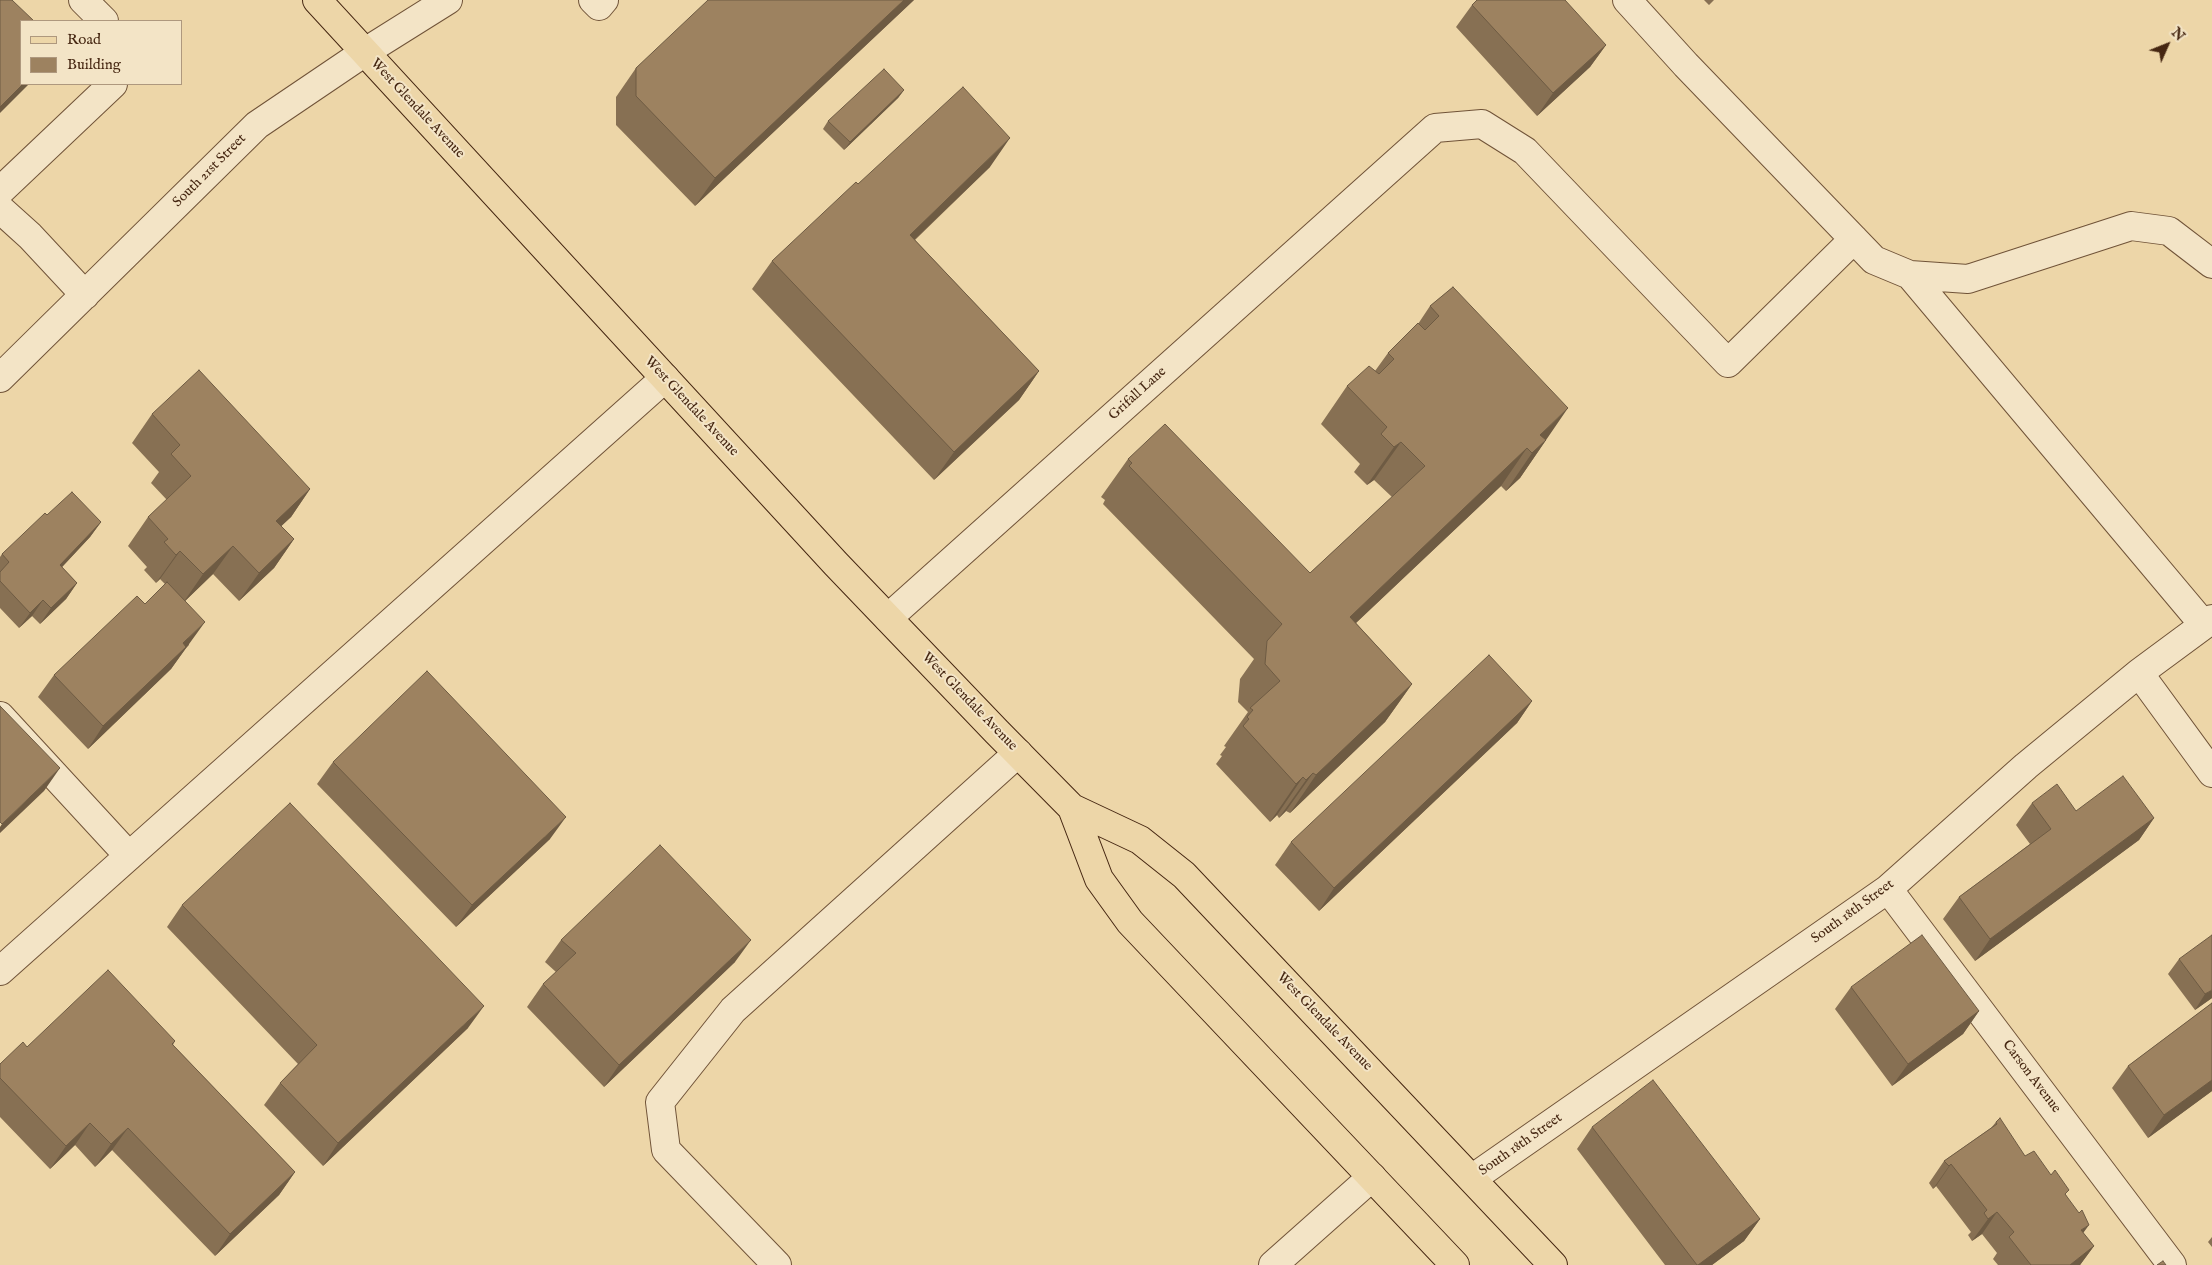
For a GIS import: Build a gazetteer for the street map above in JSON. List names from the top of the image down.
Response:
{
  "streets": {
    "main road": ["West Glendale Avenue"],
    "street": [
      "South 21st Street",
      "Grifall Lane",
      "South 18th Street",
      "Carson Avenue"
    ]
  },
  "crossings": [
    ["West Glendale Avenue", "South 21st Street"],
    ["West Glendale Avenue", "Grifall Lane"],
    ["West Glendale Avenue", "South 18th Street"],
    ["South 18th Street", "Carson Avenue"]
  ],
  "legend": ["Road", "Building"],
  "north": "top right"
}
